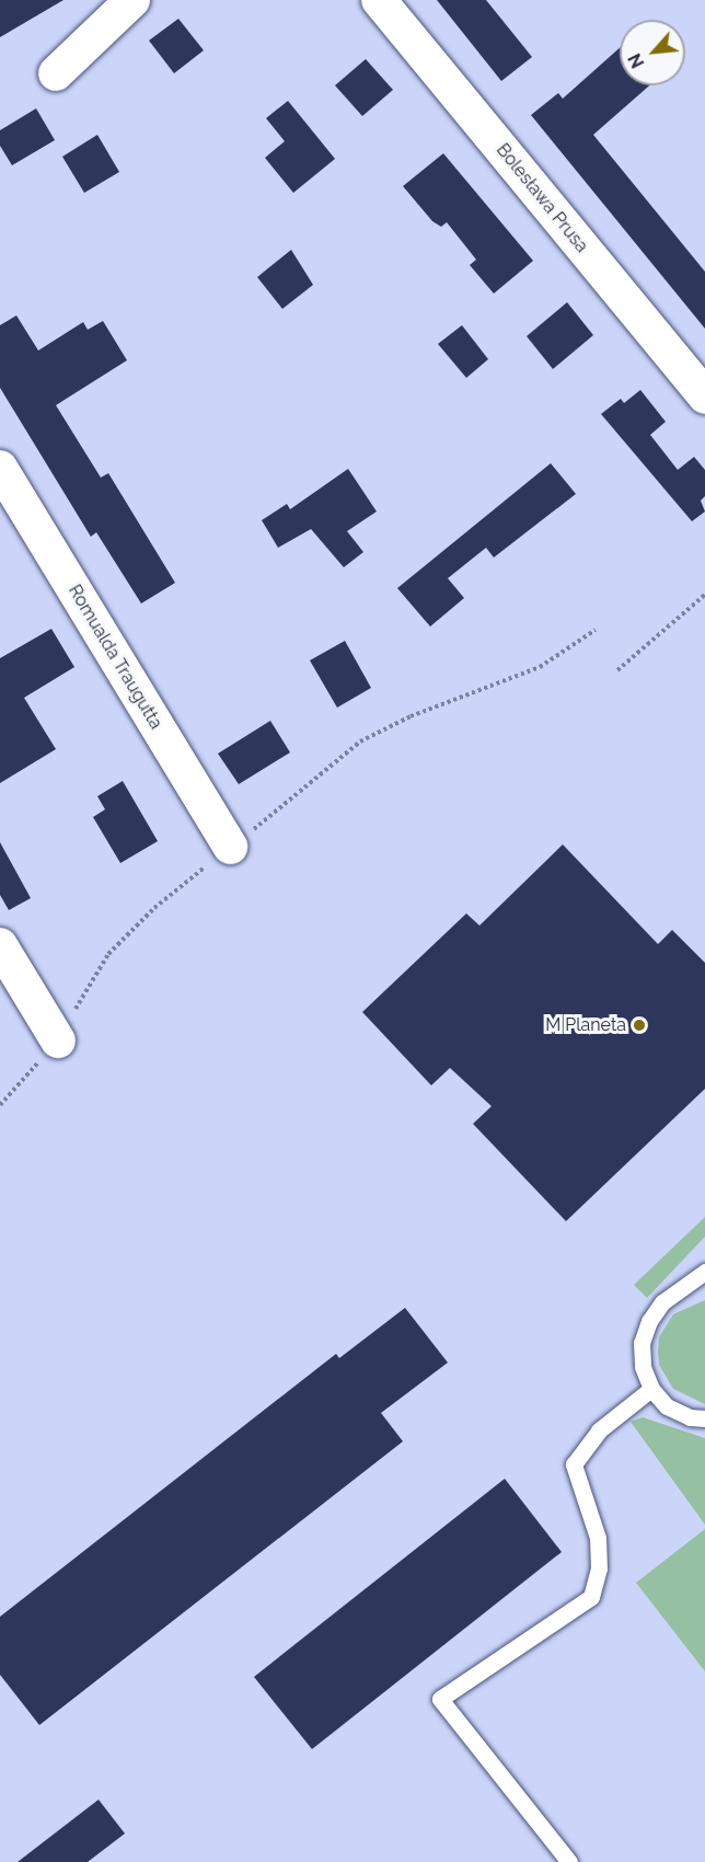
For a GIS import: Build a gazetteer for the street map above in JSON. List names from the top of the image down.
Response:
{
  "streets": {
    "street": ["Bolesława Prusa", "Romualda Traugutta"]
  },
  "places": ["M Planeta"],
  "north": "bottom left"
}
